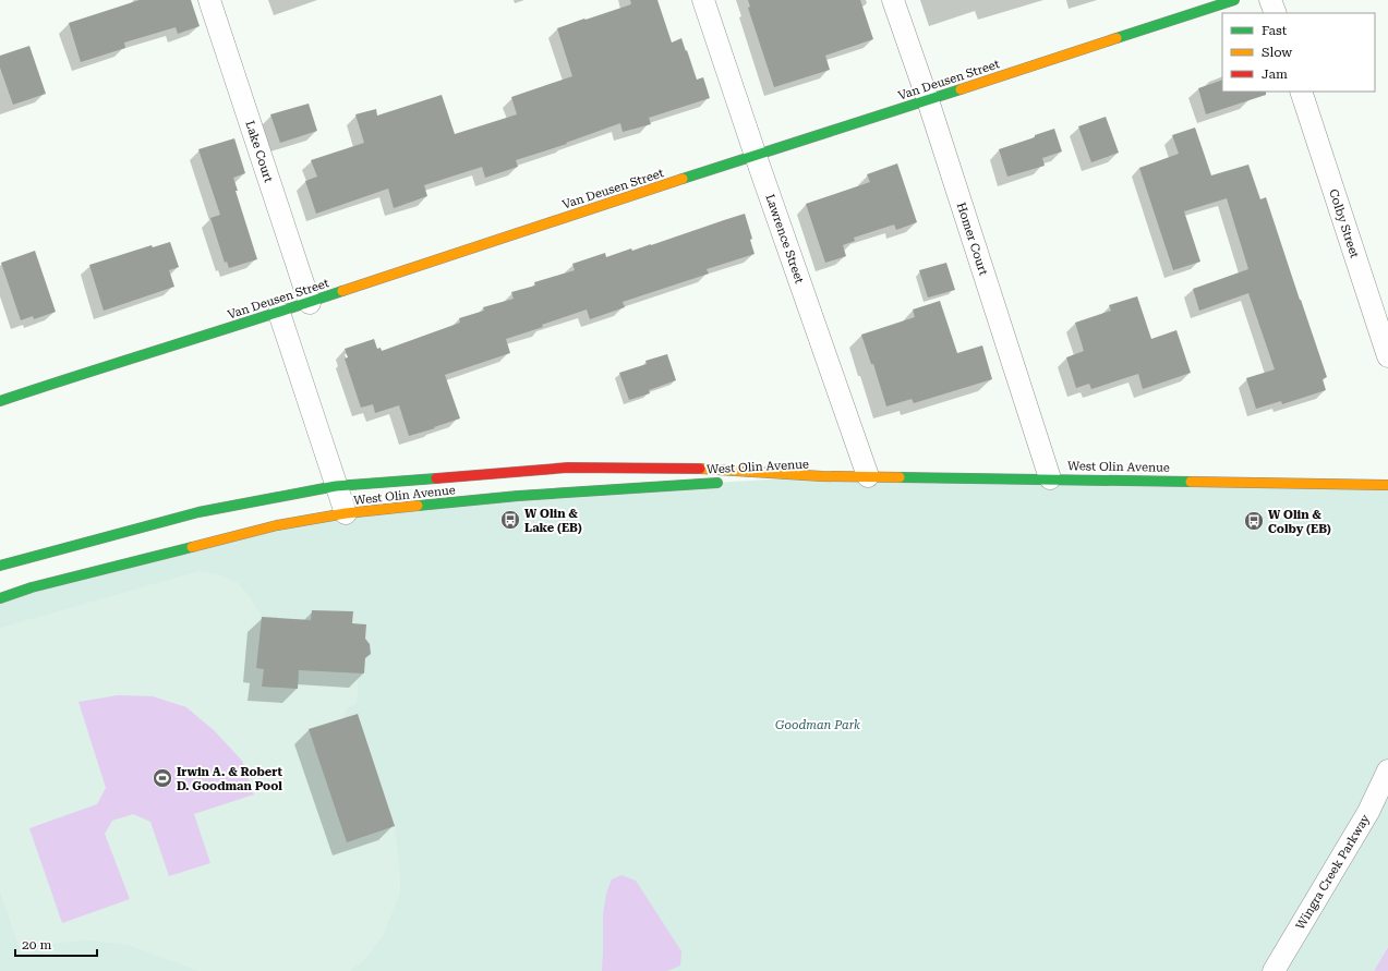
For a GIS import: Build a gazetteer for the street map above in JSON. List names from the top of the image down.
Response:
{
  "streets": {
    "street": [
      "Van Deusen Street",
      "Lake Court",
      "Colby Street",
      "Lawrence Street",
      "Homer Court",
      "West Olin Avenue",
      "Wingra Creek Parkway"
    ]
  },
  "crossings": [
    ["Van Deusen Street", "Lake Court"],
    ["Van Deusen Street", "Lawrence Street"],
    ["Van Deusen Street", "Homer Court"],
    ["Lawrence Street", "West Olin Avenue"],
    ["Homer Court", "West Olin Avenue"]
  ],
  "parks": ["Goodman Park"],
  "places": {
    "bus stop": ["W Olin & Lake (EB)", "W Olin & Colby (EB)"],
    "sports": ["Irwin A. & Robert D. Goodman Pool"]
  },
  "legend": ["Fast", "Slow", "Jam"],
  "scale_bar": "20 m"
}
